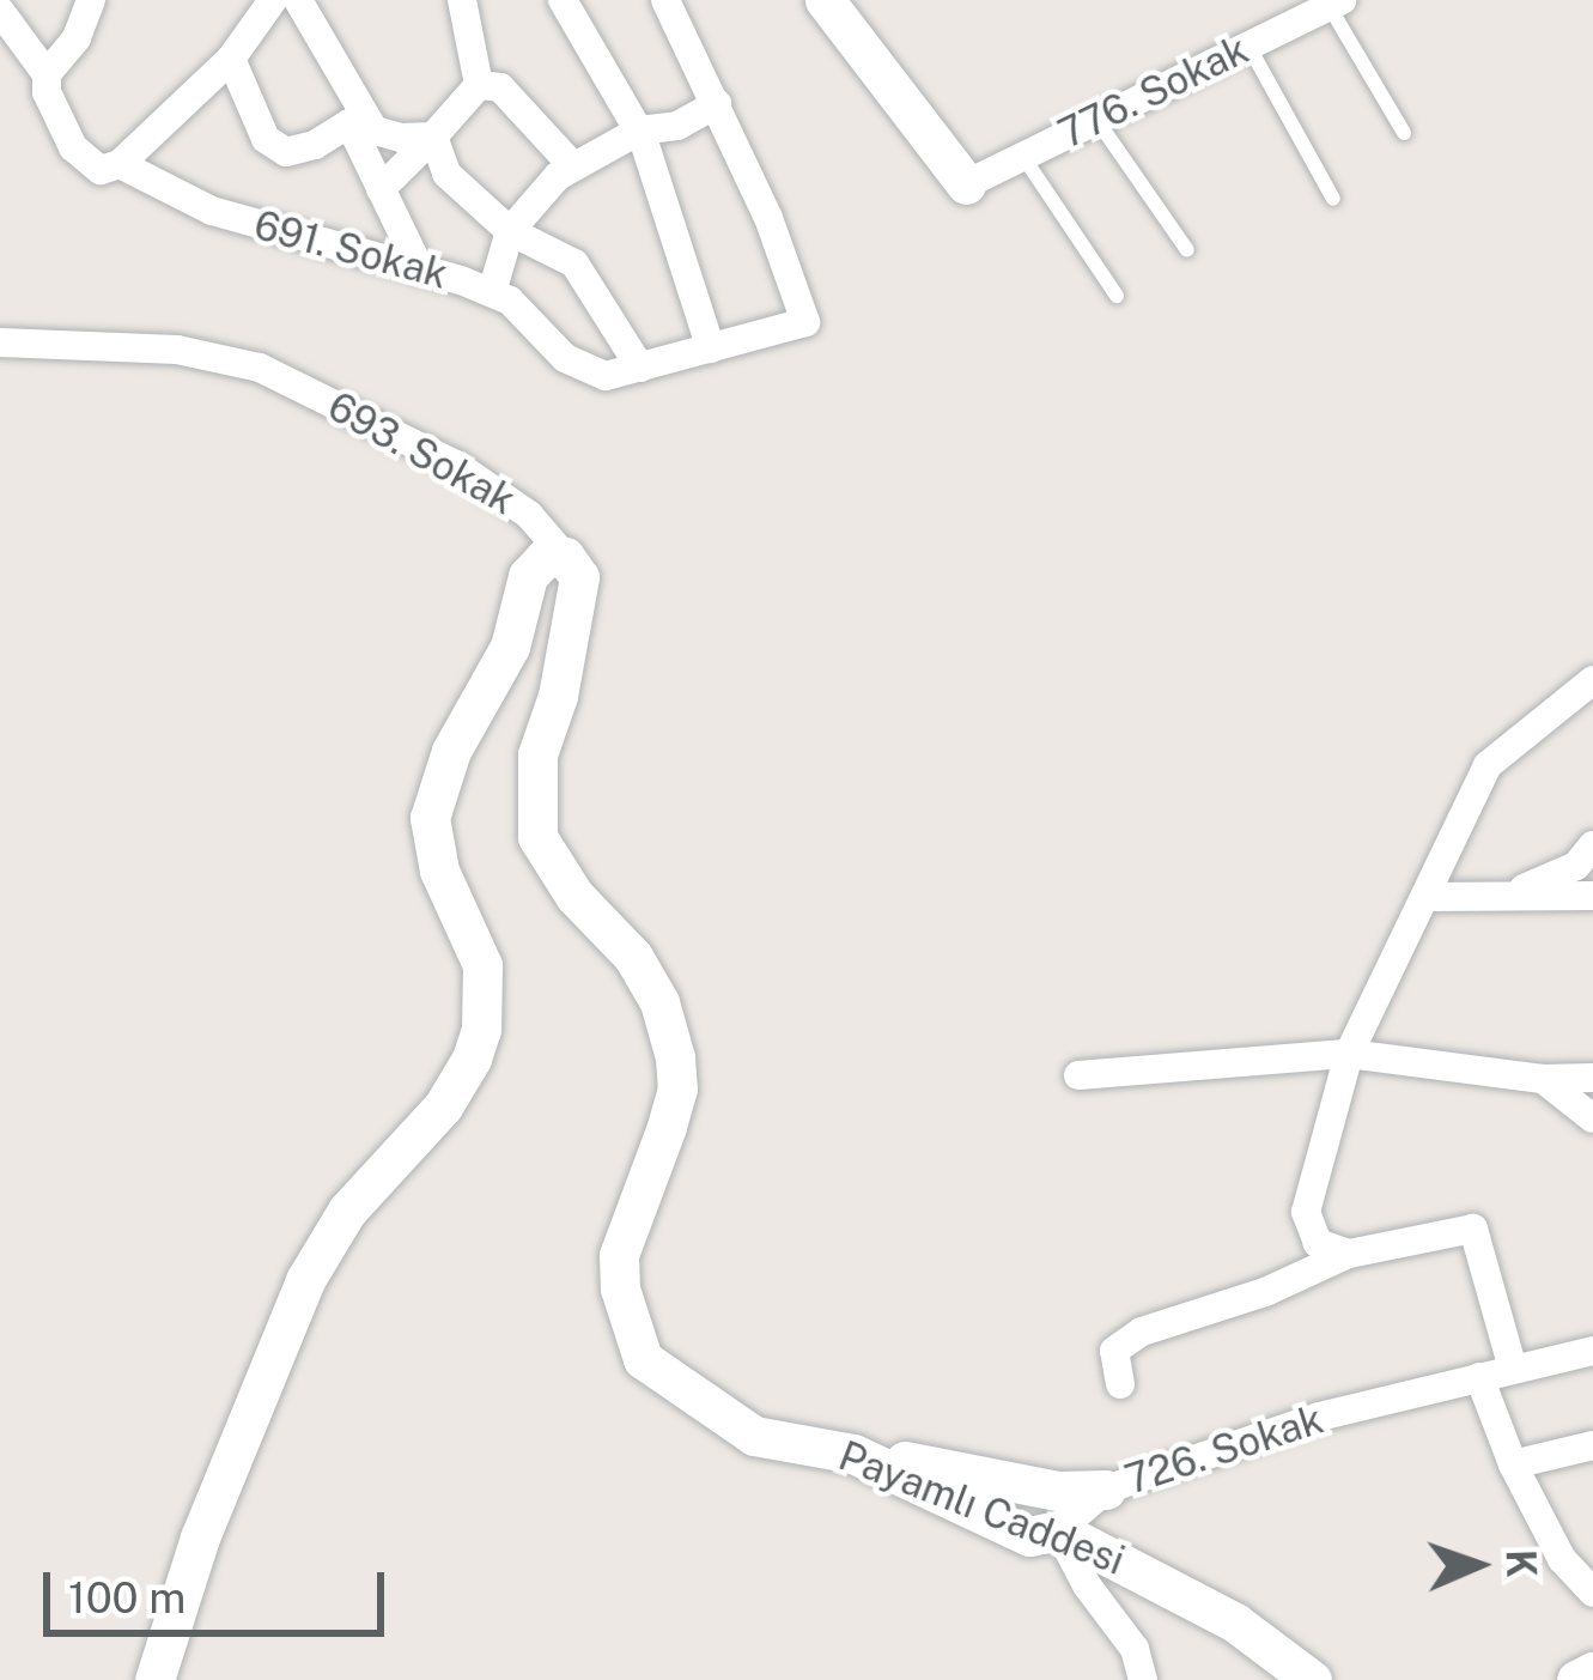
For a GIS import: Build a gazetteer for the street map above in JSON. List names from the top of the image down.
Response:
{
  "streets": {
    "street": [
      "776. Sokak",
      "691. Sokak",
      "693. Sokak",
      "726. Sokak",
      "Payamlı Caddesi"
    ]
  },
  "crossings": [
    ["693. Sokak", "Payamlı Caddesi"],
    ["726. Sokak", "Payamlı Caddesi"]
  ],
  "scale_bar": "100 m",
  "north": "right"
}
